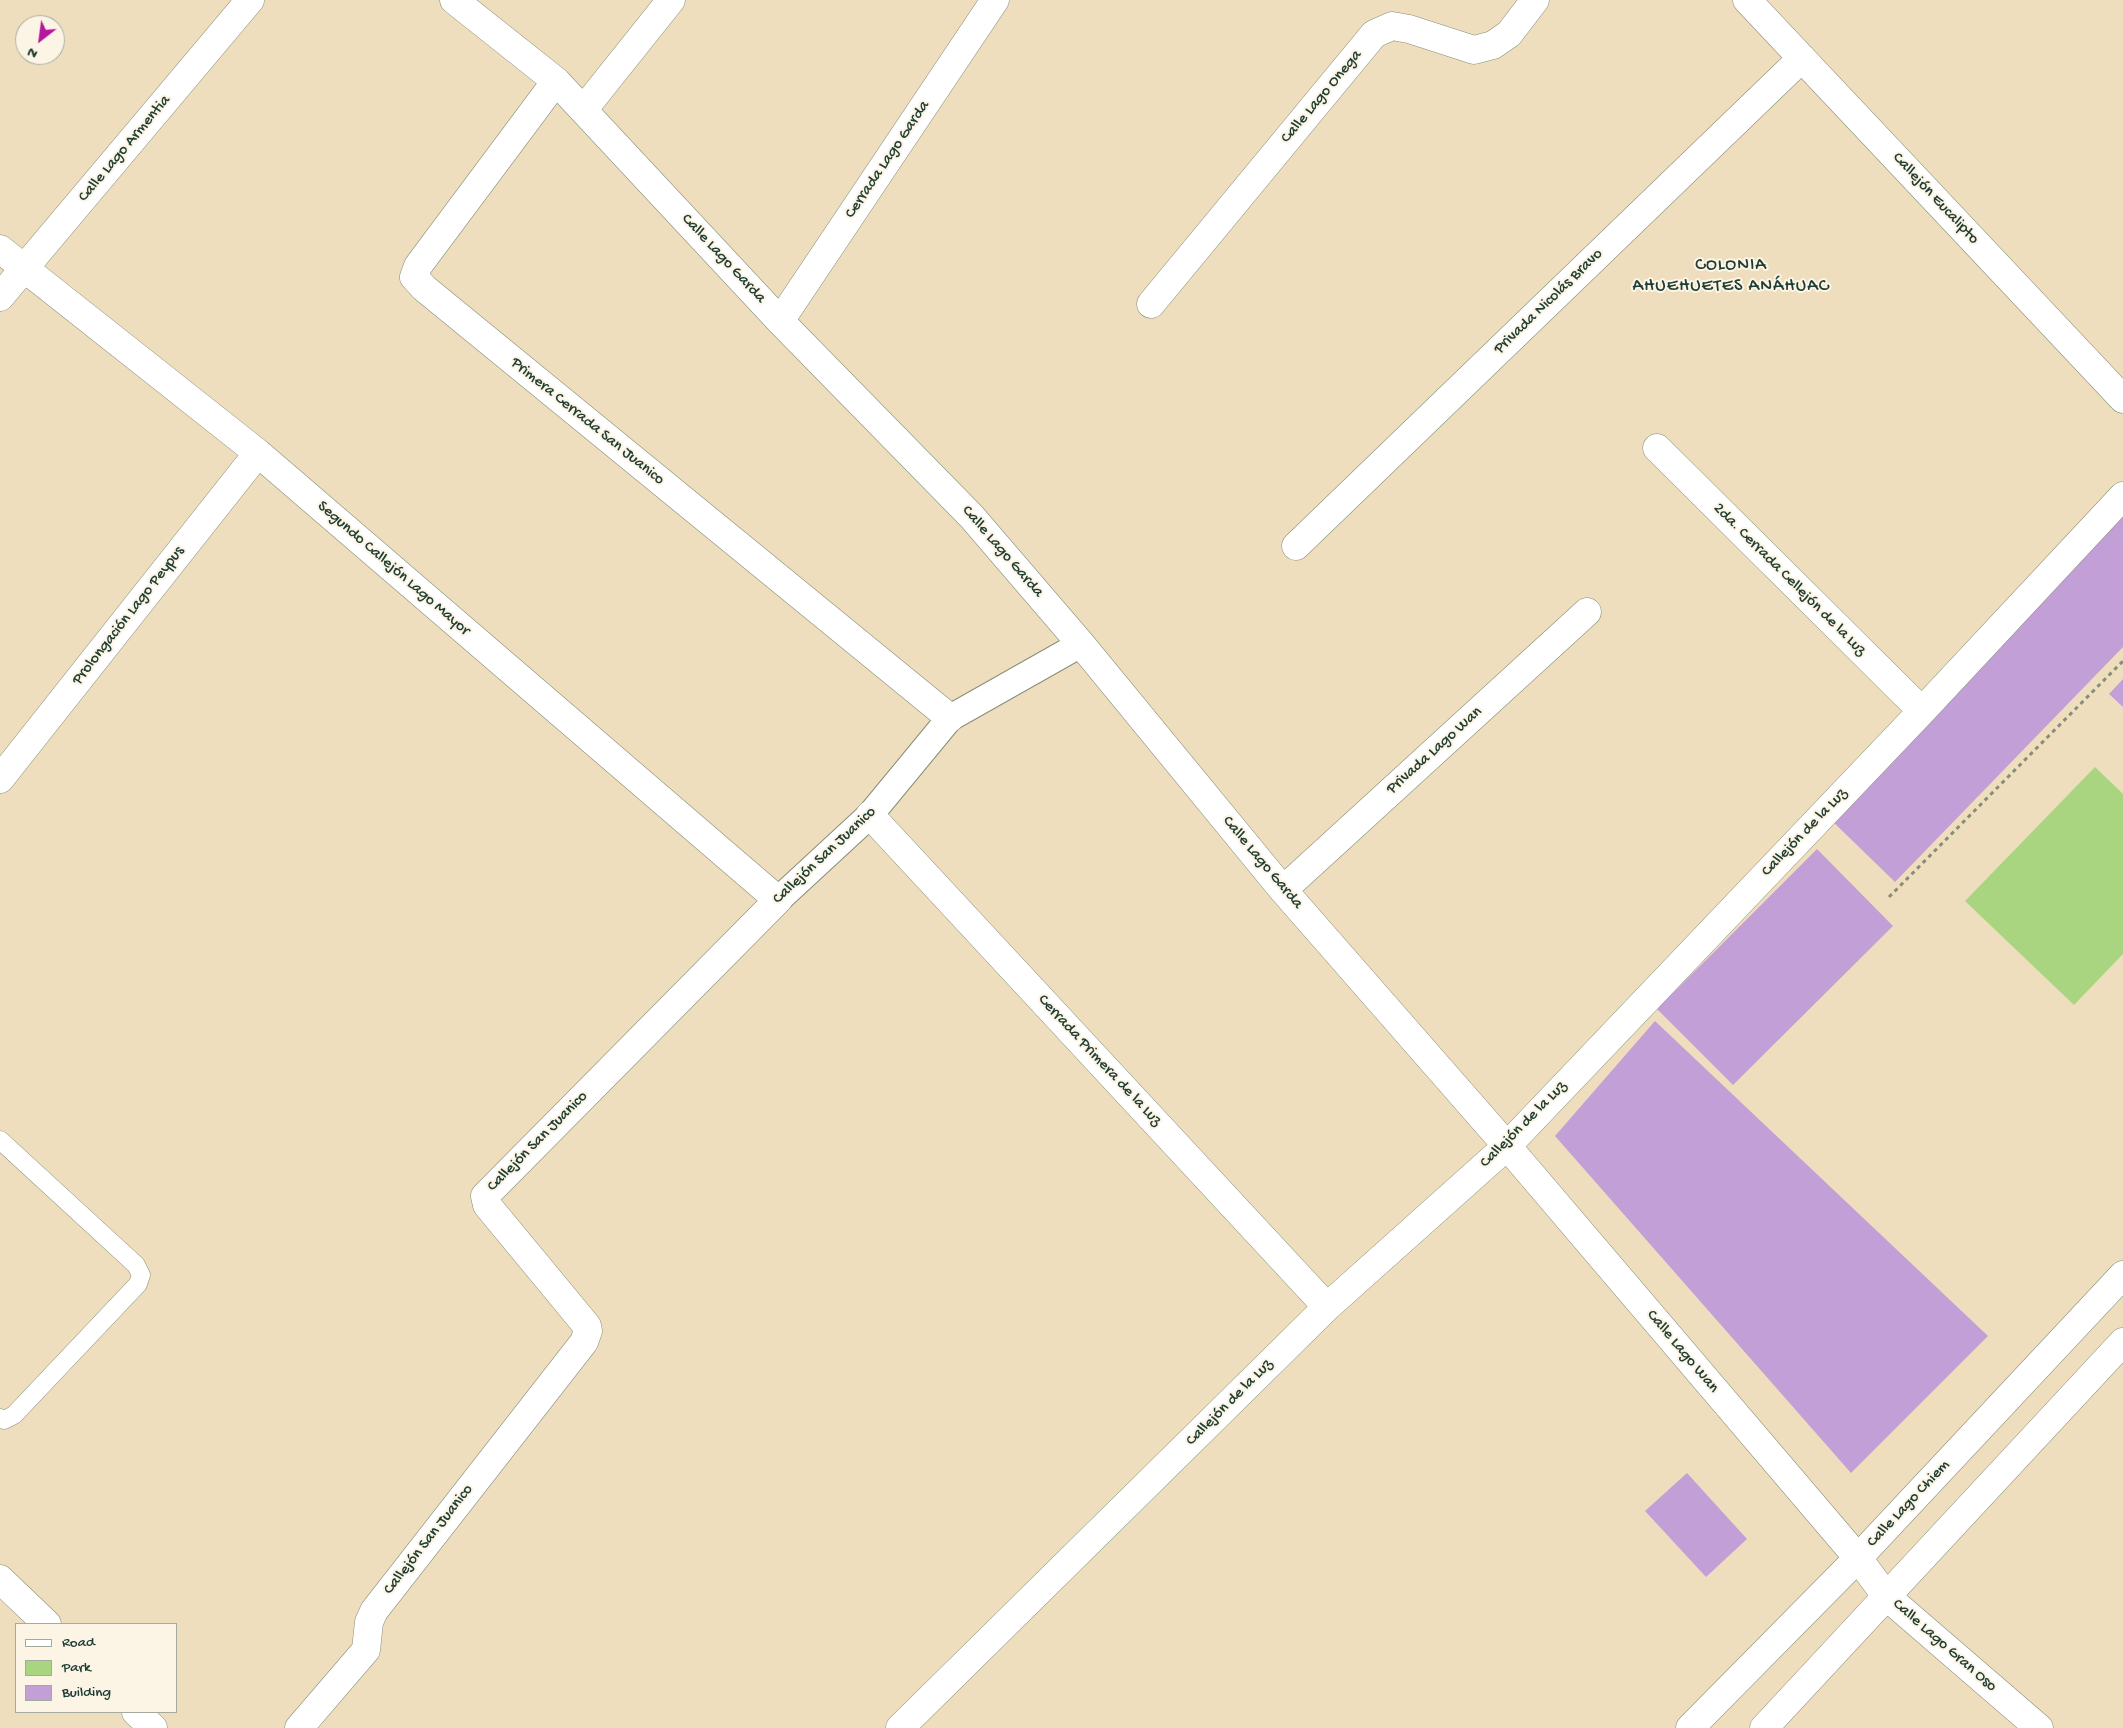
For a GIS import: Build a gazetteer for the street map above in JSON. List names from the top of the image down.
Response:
{
  "streets": {
    "street": [
      "Calle Lago Onega",
      "Calle Lago Armentia",
      "Cerrada Lago Garda",
      "Callejón Eucalipto",
      "Calle Lago Garda",
      "Privada Nicolás Bravo",
      "Primera Cerrada San Juanico",
      "Segundo Callejón Lago Mayor",
      "2da. Cerrada Cellejón de la Luz",
      "Prolongación Lago Peypus",
      "Privada Lago Wan",
      "Callejón de la Luz",
      "Callejón San Juanico",
      "Cerrada Primera de la Luz",
      "Calle Lago Wan",
      "Calle Lago Chiem",
      "Calle Lago Gran Oso"
    ]
  },
  "crossings": [
    ["Calle Lago Armentia", "Segundo Callejón Lago Mayor"],
    ["Cerrada Lago Garda", "Calle Lago Garda"],
    ["Callejón Eucalipto", "Privada Nicolás Bravo"],
    ["Calle Lago Garda", "Primera Cerrada San Juanico"],
    ["Calle Lago Garda", "Privada Lago Wan"],
    ["Calle Lago Garda", "Callejón de la Luz"],
    ["Calle Lago Garda", "Callejón San Juanico"],
    ["Calle Lago Garda", "Calle Lago Wan"],
    ["Primera Cerrada San Juanico", "Callejón San Juanico"],
    ["Segundo Callejón Lago Mayor", "Prolongación Lago Peypus"],
    ["Segundo Callejón Lago Mayor", "Callejón San Juanico"],
    ["2da. Cerrada Cellejón de la Luz", "Callejón de la Luz"],
    ["Callejón de la Luz", "Cerrada Primera de la Luz"],
    ["Callejón de la Luz", "Calle Lago Wan"],
    ["Callejón San Juanico", "Cerrada Primera de la Luz"],
    ["Calle Lago Wan", "Calle Lago Chiem"],
    ["Calle Lago Wan", "Calle Lago Gran Oso"],
    ["Calle Lago Chiem", "Calle Lago Gran Oso"]
  ],
  "districts": ["COLONIA AHUEHUETES ANÁHUAC"],
  "legend": ["Road", "Park", "Building"],
  "north": "bottom left"
}
